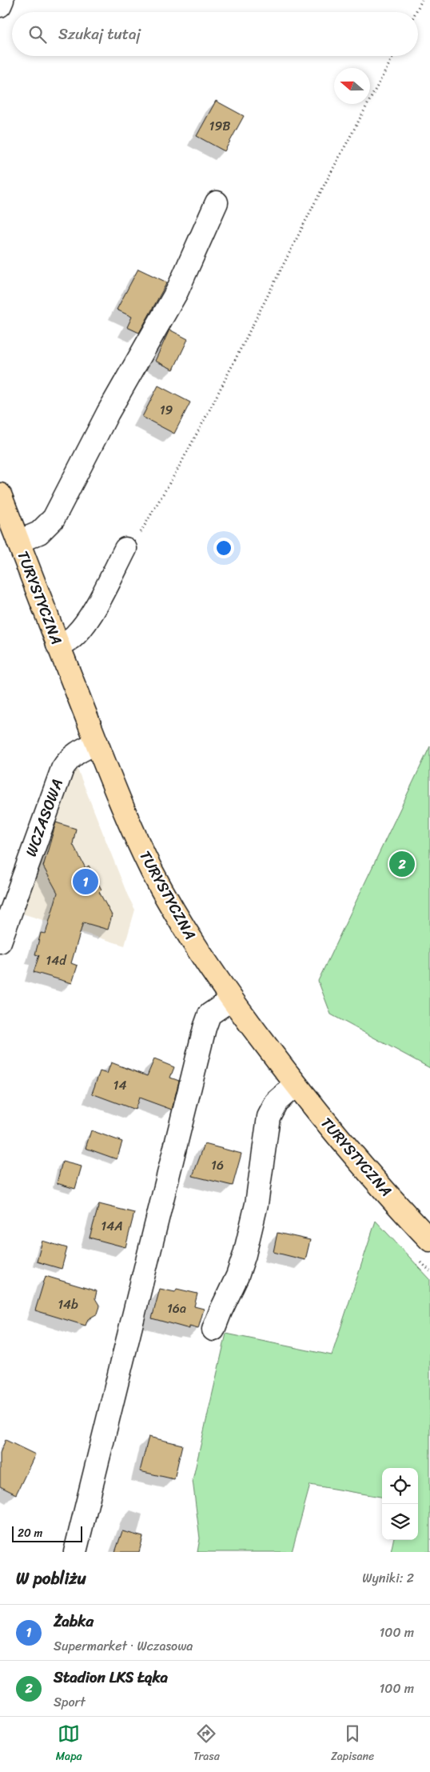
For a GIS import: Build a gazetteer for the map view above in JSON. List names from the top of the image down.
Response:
{
  "streets": {
    "main road": ["TURYSTYCZNA"],
    "street": ["WCZASOWA"]
  },
  "crossings": [
    ["TURYSTYCZNA", "WCZASOWA"]
  ],
  "house_numbers": [
    "19B",
    "19",
    "14d",
    "14",
    "16",
    "14A",
    "14b",
    "16a"
  ],
  "scale_bar": "20 m",
  "north": "left",
  "page": {
    "search": "Szukaj tutaj",
    "pins": ["2", "1"],
    "scale": "20 m",
    "heading": ["W pobliżu", "Wyniki: 2"],
    "list": [
      {
        "mark": "1",
        "name": "Żabka",
        "note": "Supermarket · Wczasowa",
        "value": "100 m"
      },
      {
        "mark": "2",
        "name": "Stadion LKS Łąka",
        "note": "Sport",
        "value": "100 m"
      }
    ],
    "nav": ["Mapa", "Trasa", "Zapisane"]
  }
}
